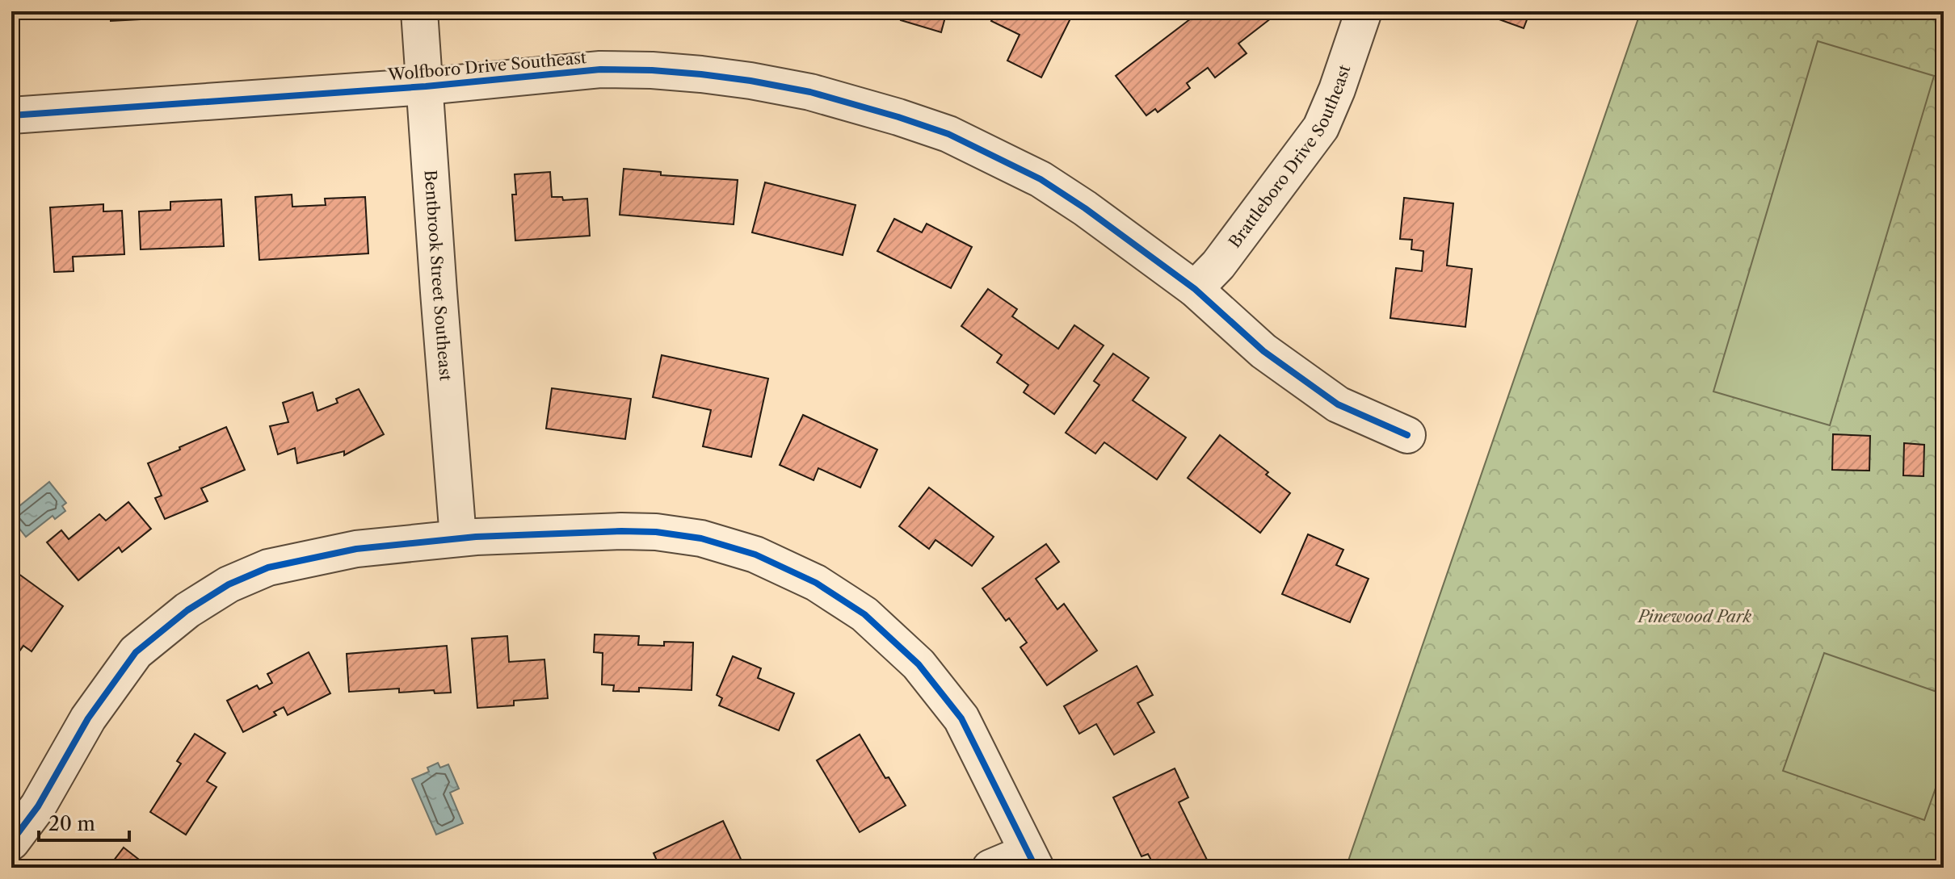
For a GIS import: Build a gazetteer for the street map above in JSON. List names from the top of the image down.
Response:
{
  "streets": {
    "street": ["Wolfboro Drive Southeast", "Brattleboro Drive Southeast", "Bentbrook Street Southeast"]
  },
  "crossings": [
    ["Wolfboro Drive Southeast", "Brattleboro Drive Southeast"],
    ["Wolfboro Drive Southeast", "Bentbrook Street Southeast"]
  ],
  "parks": ["Pinewood Park"],
  "scale_bar": "20 m"
}
